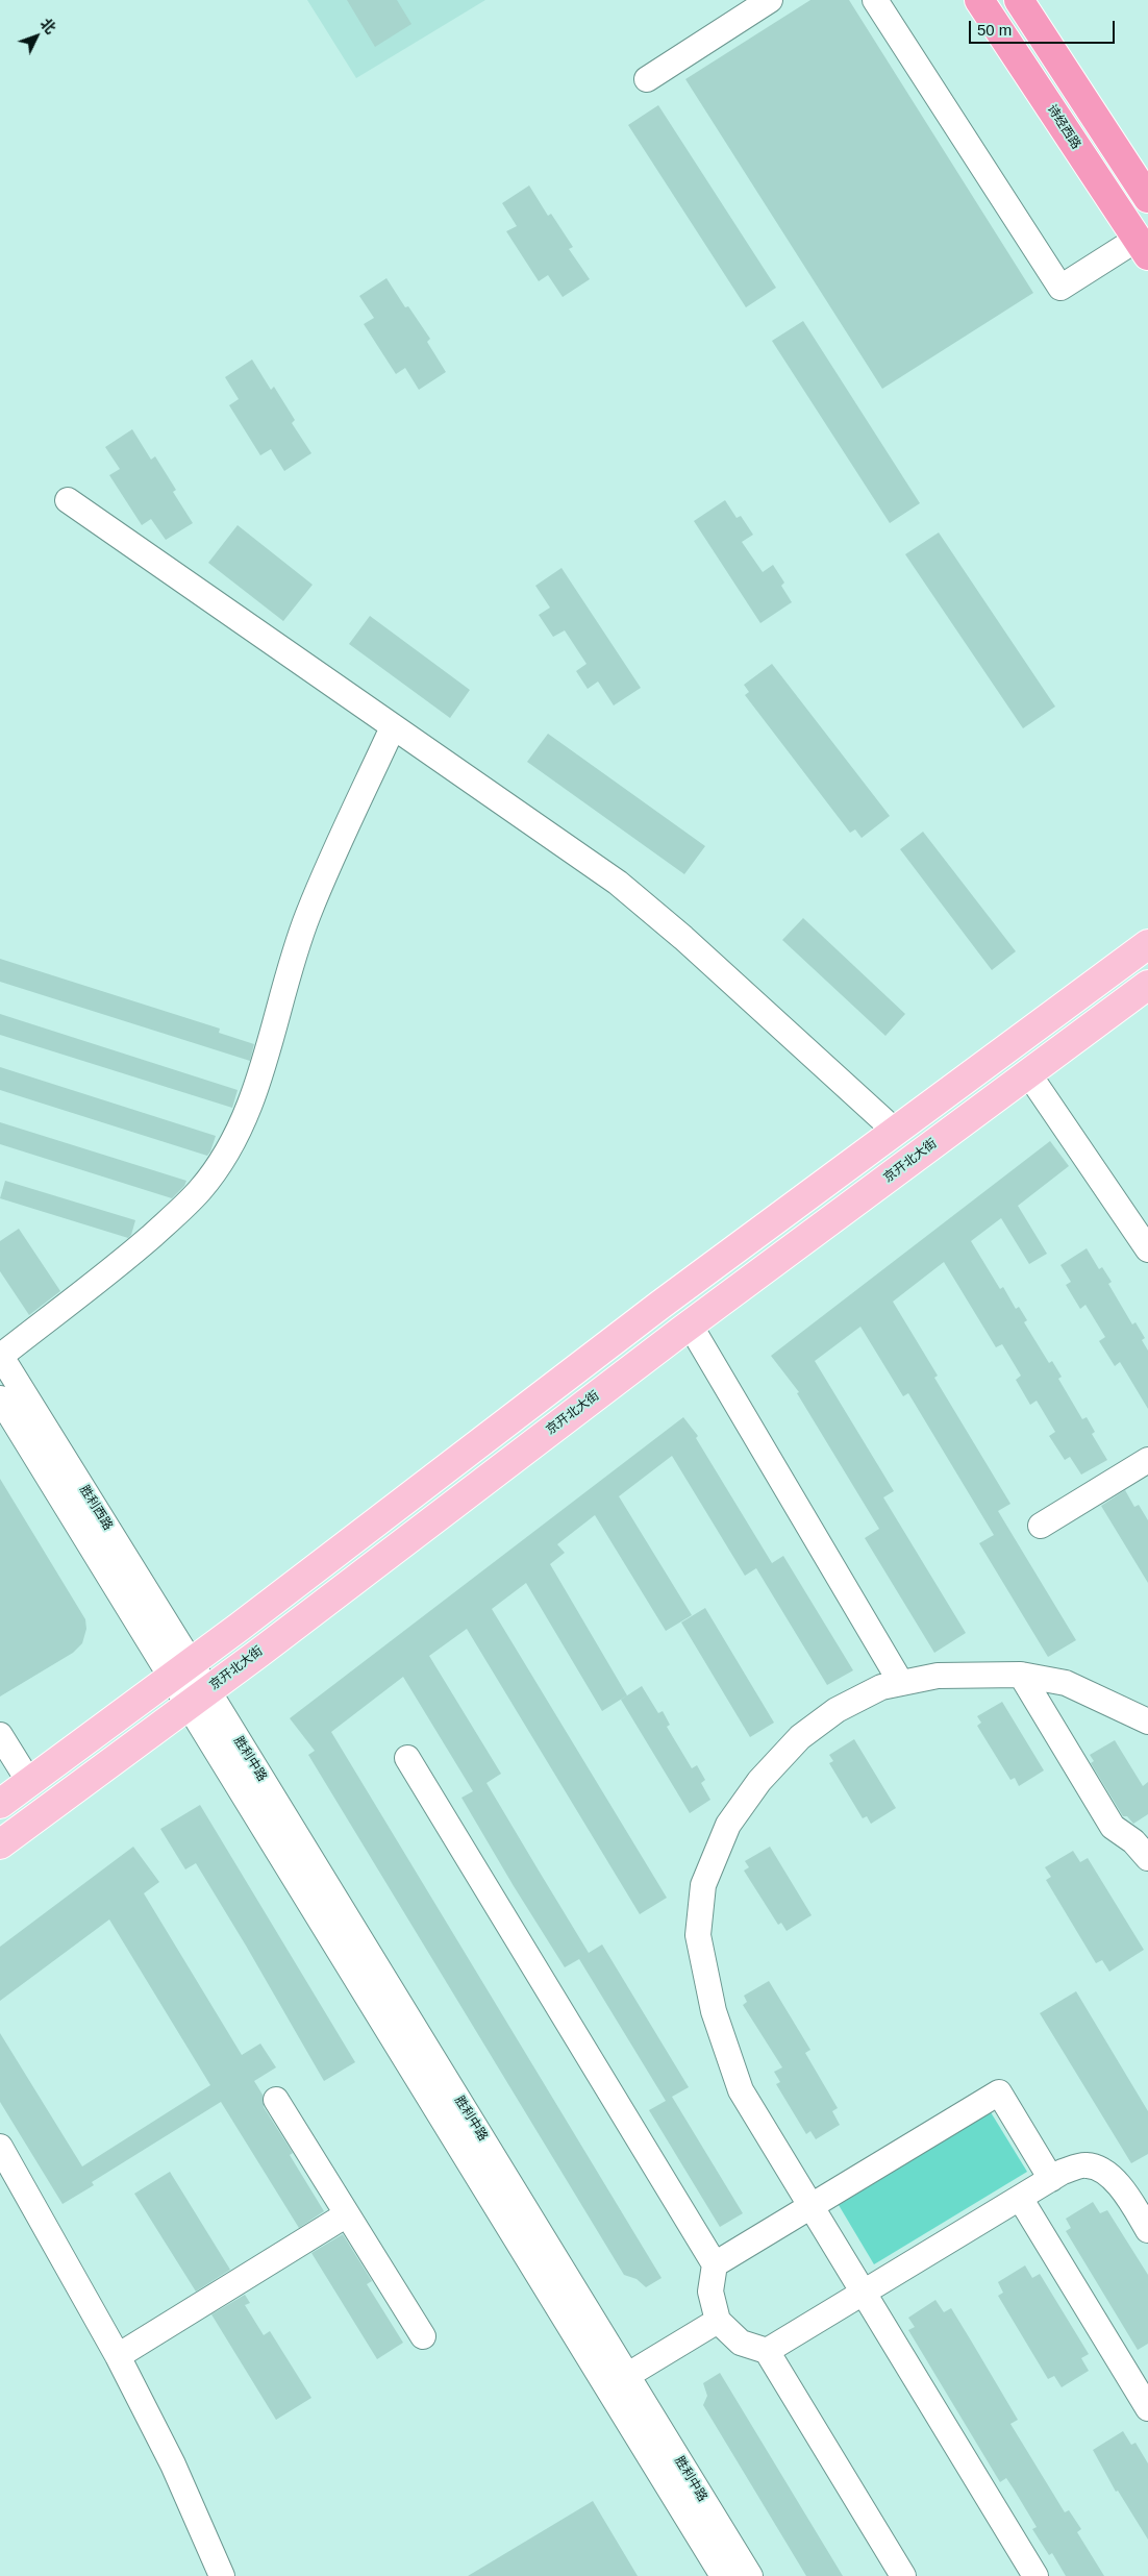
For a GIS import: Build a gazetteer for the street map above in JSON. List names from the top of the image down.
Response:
{
  "streets": {
    "highway": ["诗经西路"],
    "main road": ["京开北大街"],
    "street": ["胜利西路", "胜利中路"]
  },
  "crossings": [
    ["京开北大街", "胜利中路"],
    ["胜利西路", "胜利中路"]
  ],
  "scale_bar": "50 m",
  "north": "top right"
}
